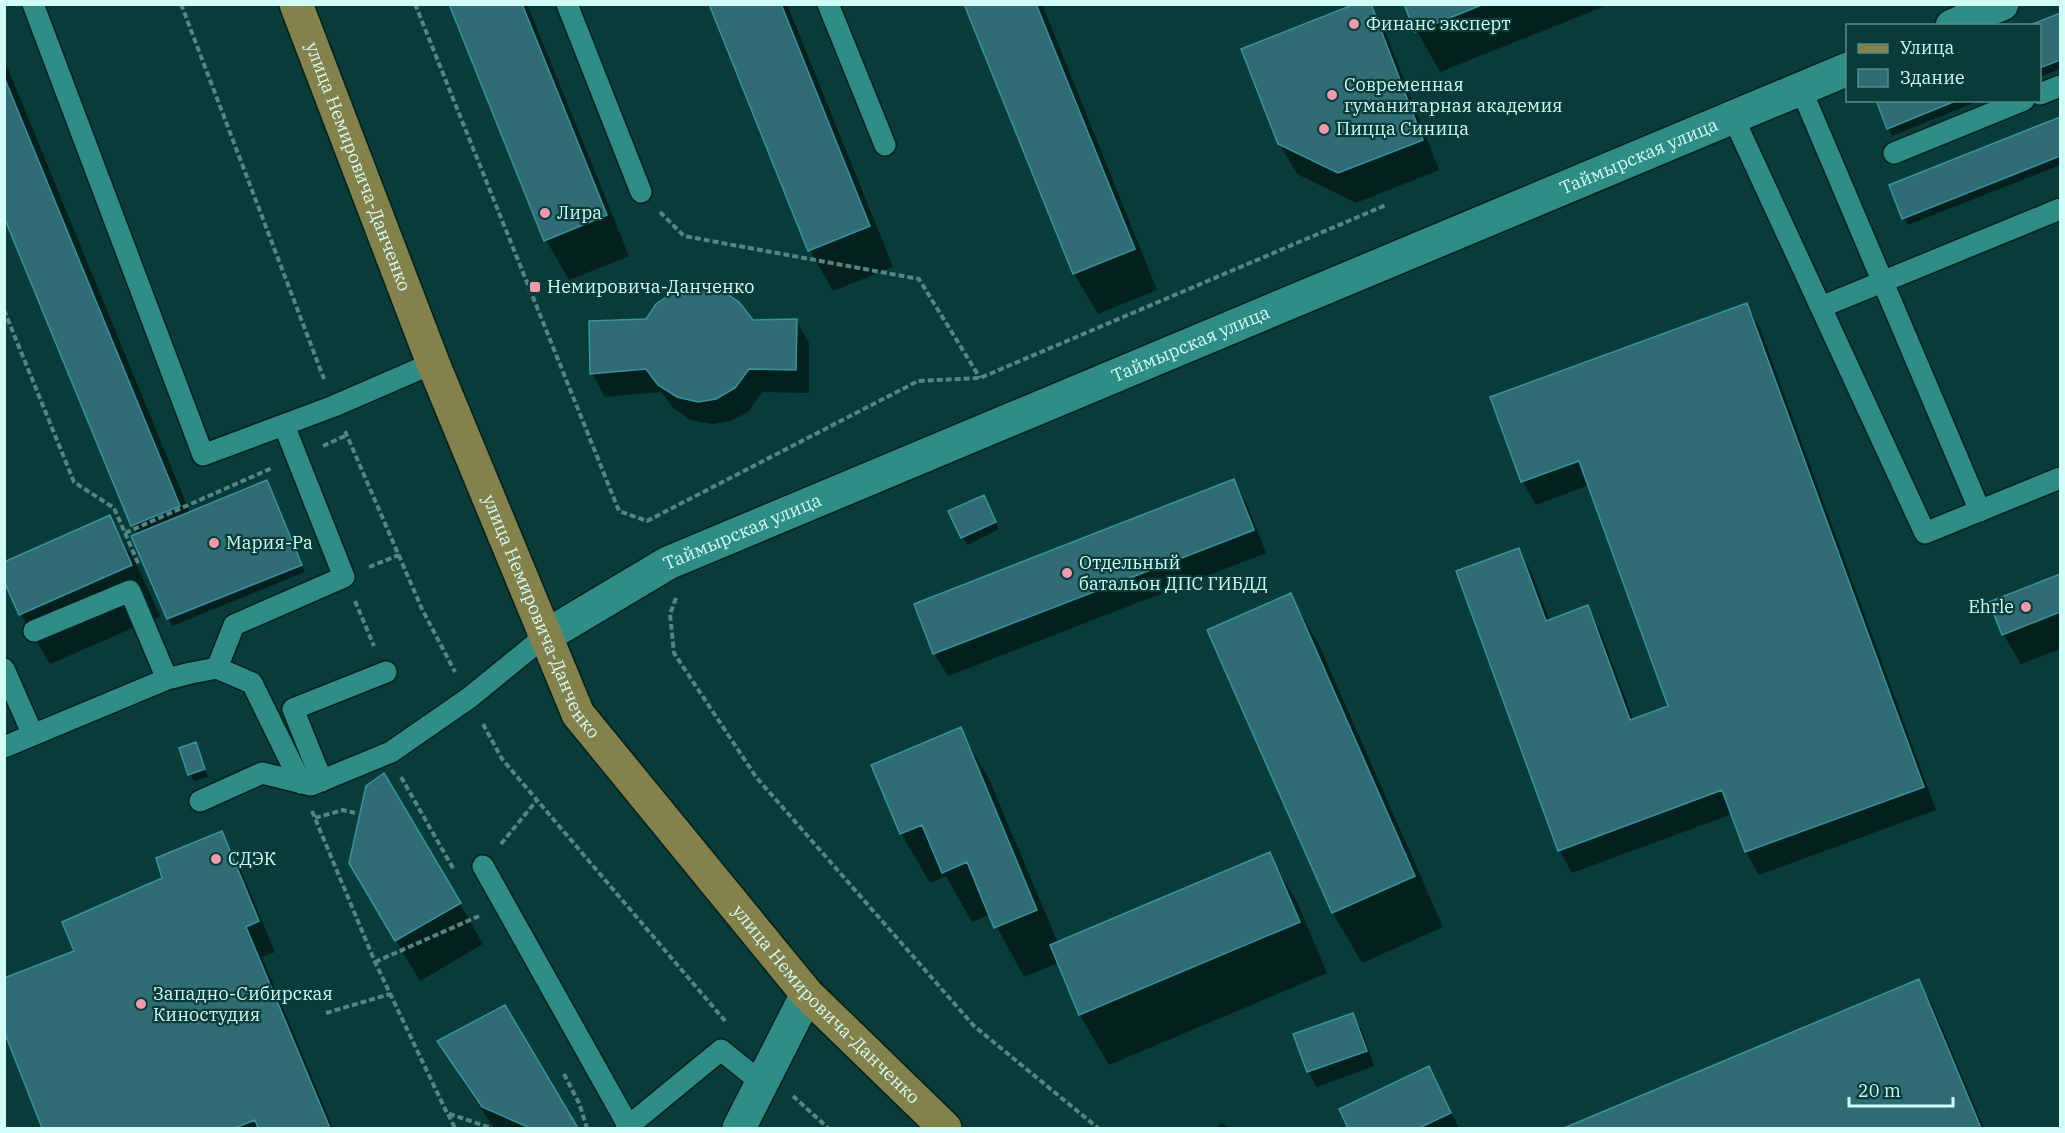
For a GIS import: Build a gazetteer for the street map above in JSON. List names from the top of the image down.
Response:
{
  "streets": {
    "main road": ["улица Немировича-Данченко"],
    "street": ["Таймырская улица"]
  },
  "crossings": [
    ["Таймырская улица", "улица Немировича-Данченко"]
  ],
  "places": {
    "other": [
      "Финанс эксперт",
      "Современная гуманитарная академия",
      "Пицца Синица",
      "Лира",
      "Мария-Ра",
      "Отдельный батальон ДПС ГИБДД",
      "Ehrle",
      "СДЭК",
      "Западно-Сибирская Киностудия"
    ],
    "transit": ["Немировича-Данченко"]
  },
  "legend": ["Улица", "Здание"],
  "scale_bar": "20 m"
}
